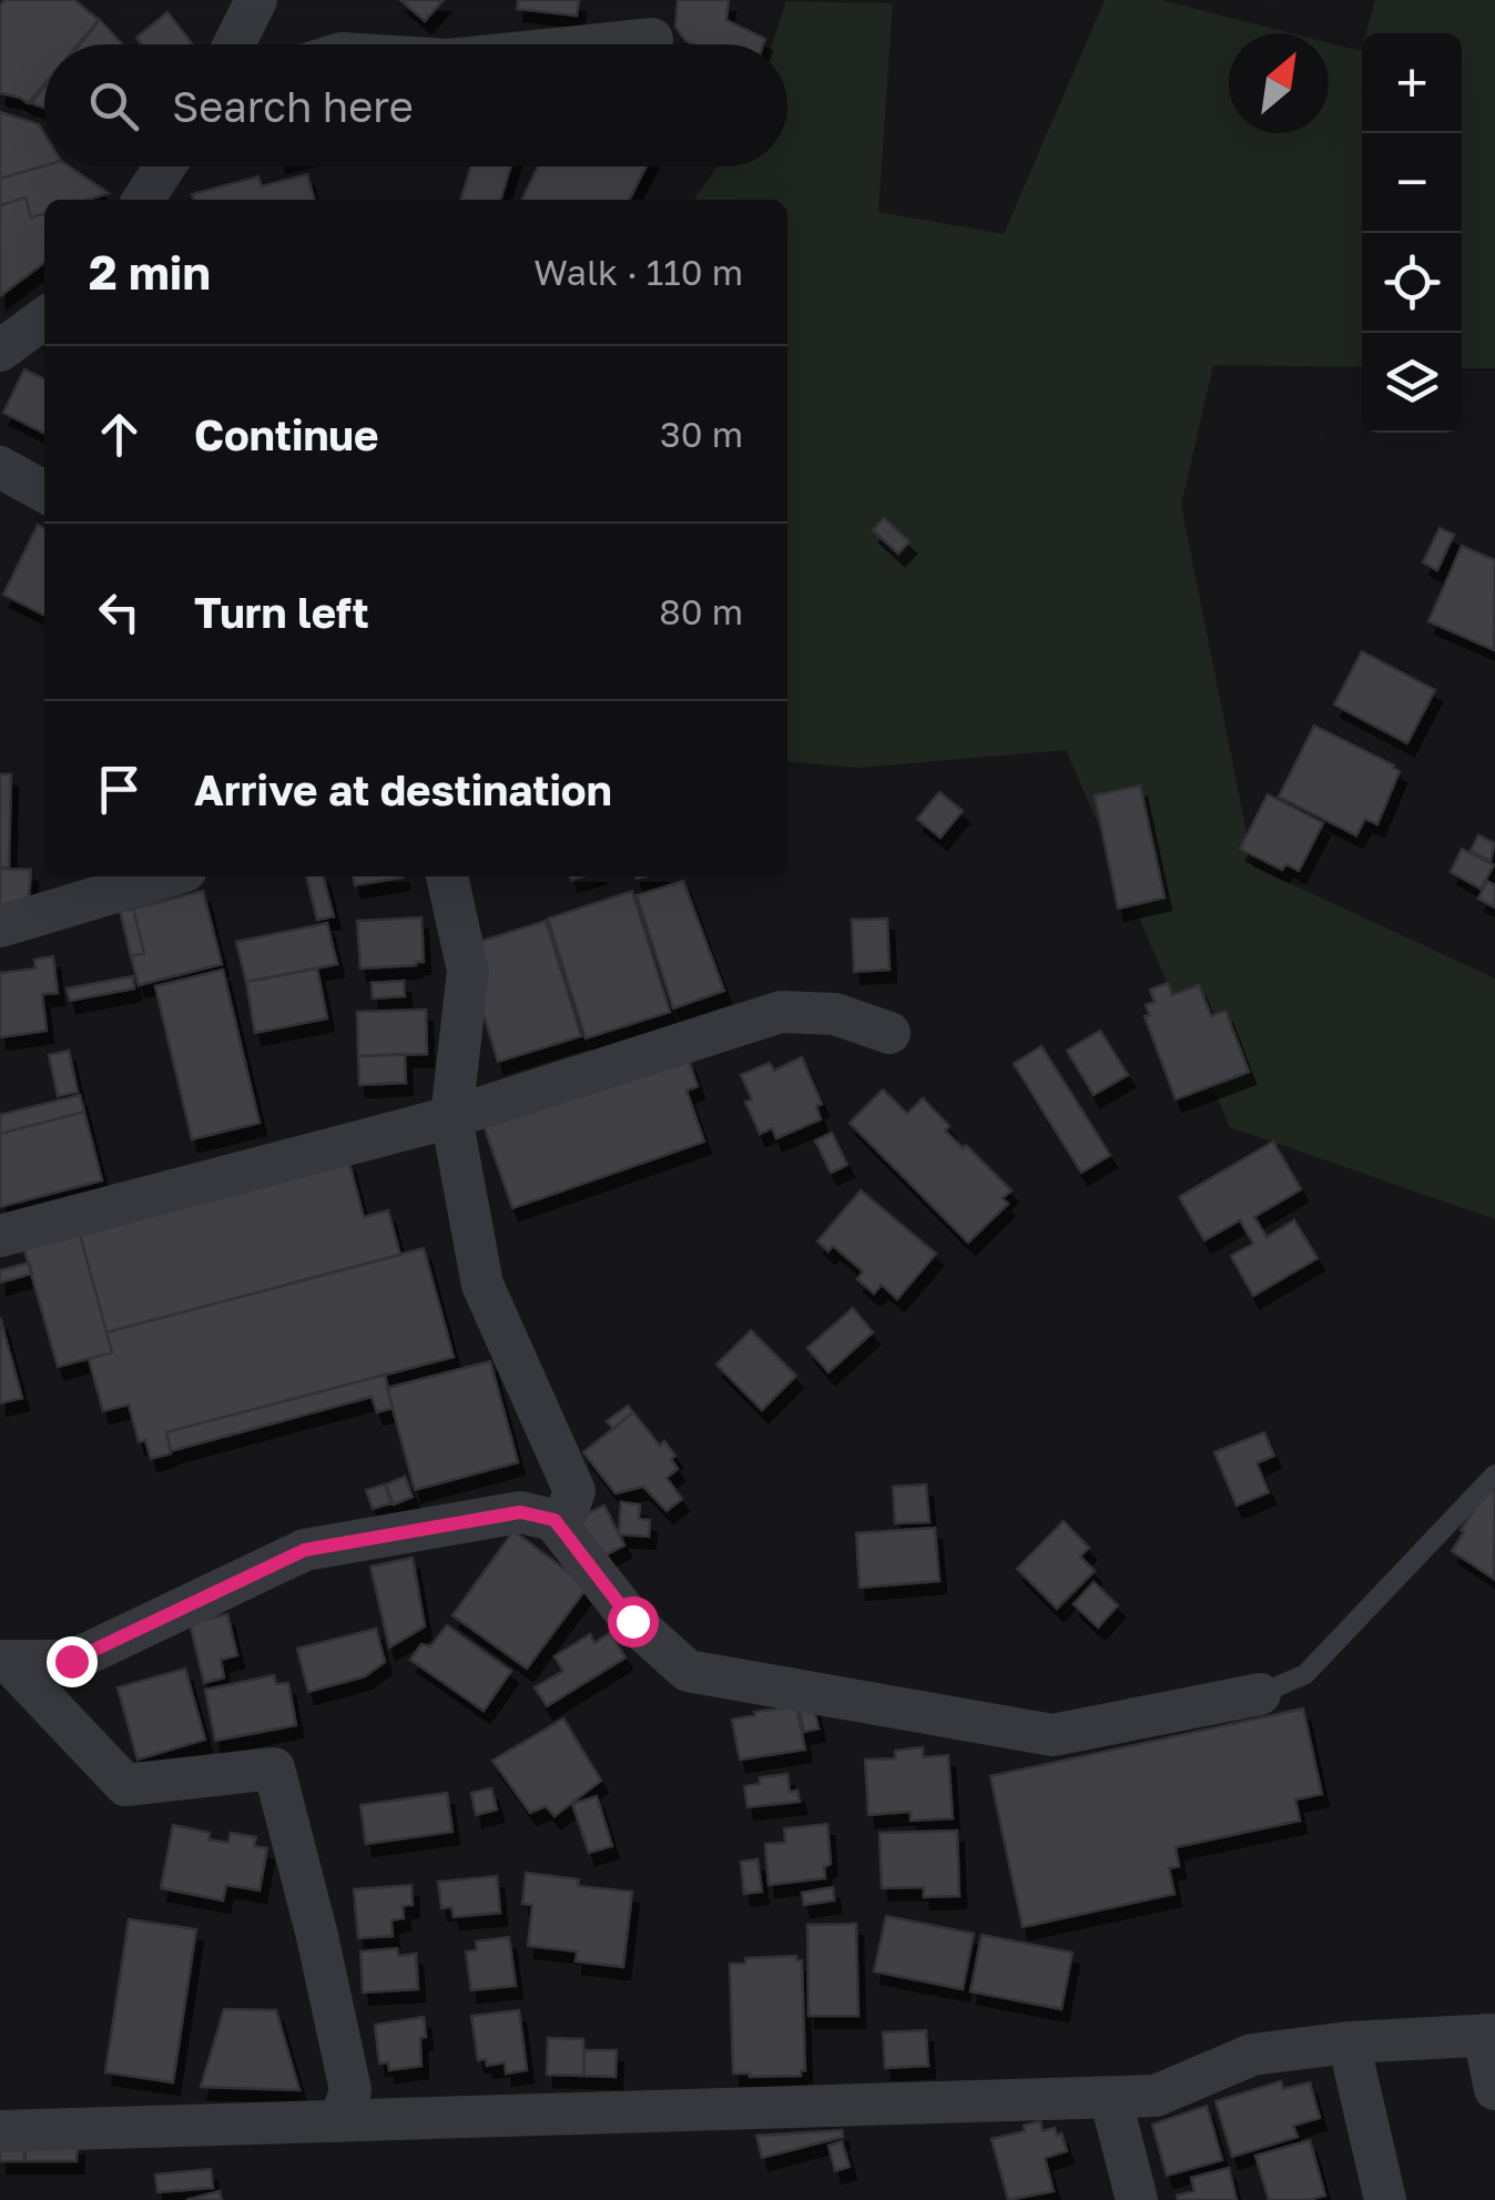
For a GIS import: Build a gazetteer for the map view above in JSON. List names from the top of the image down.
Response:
{
  "north": "top right",
  "page": {
    "map_buttons": ["+", "−"],
    "search": "Search here",
    "heading": ["2 min", "Walk · 110 m"],
    "list": [
      ["Continue", "30 m"],
      ["Turn left", "80 m"],
      "Arrive at destination"
    ]
  }
}
